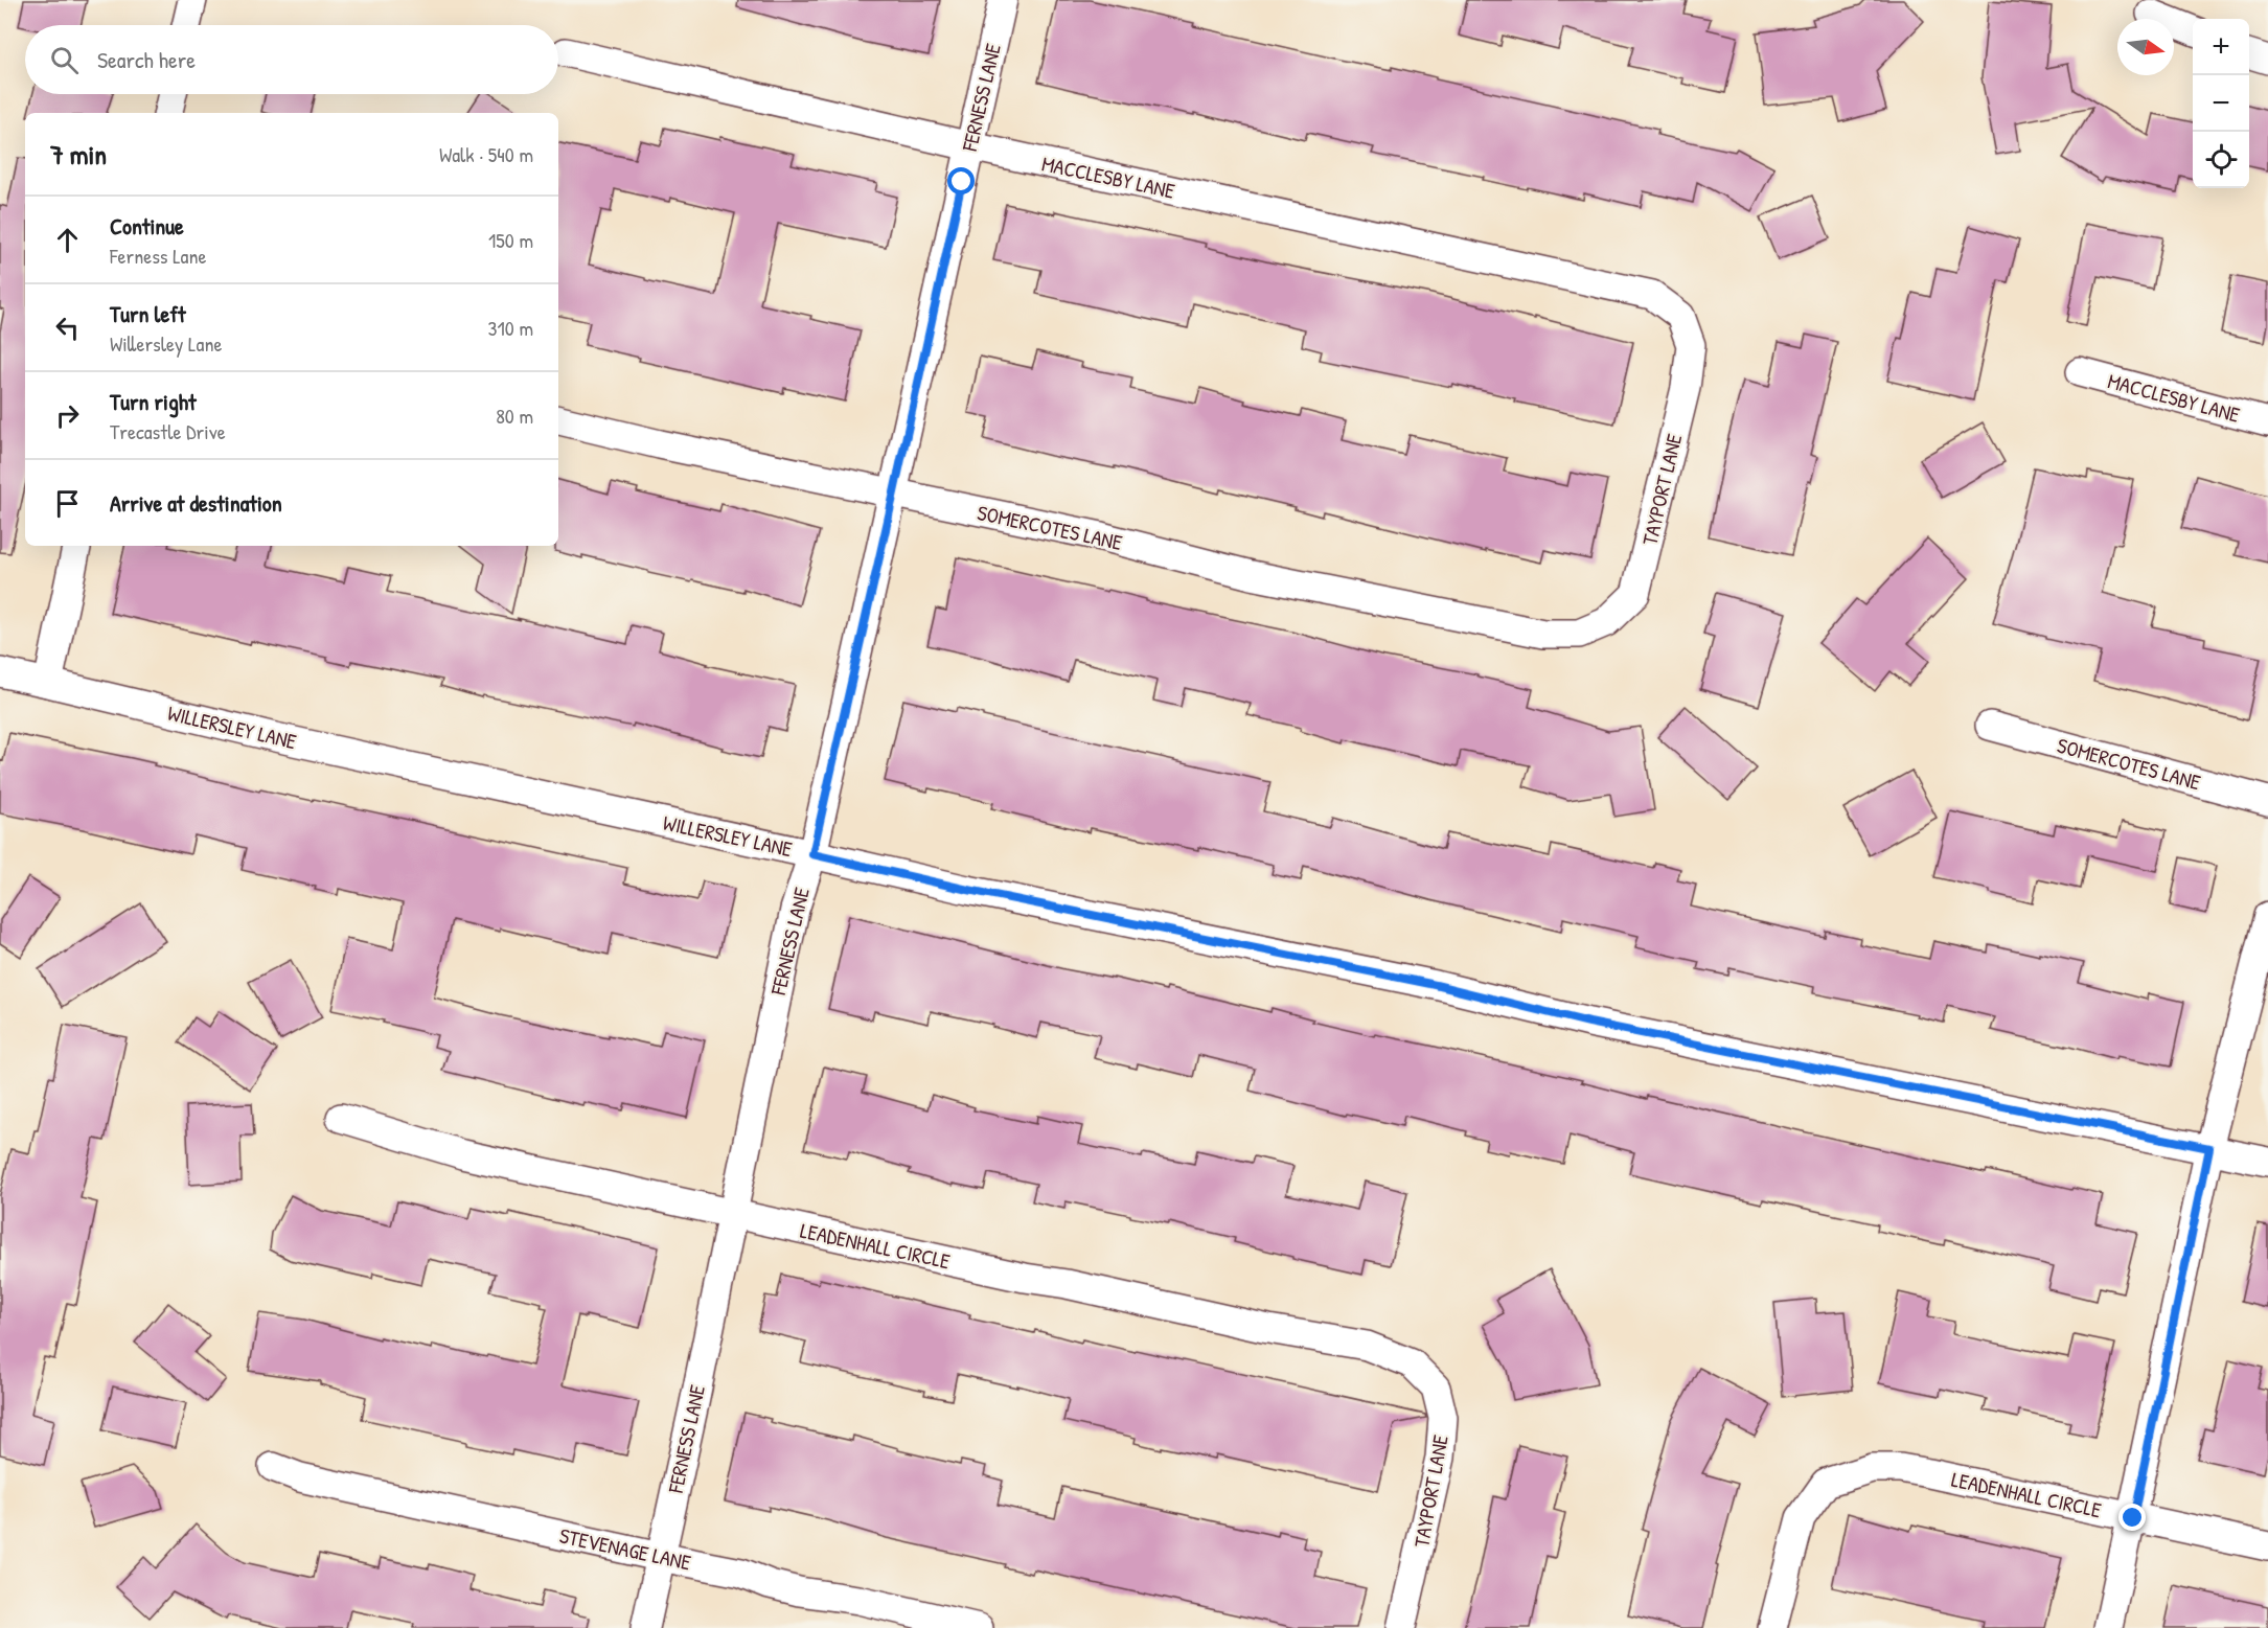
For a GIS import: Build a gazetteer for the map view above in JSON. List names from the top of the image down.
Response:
{
  "streets": {
    "street": [
      "FERNESS LANE",
      "MACCLESBY LANE",
      "TAYPORT LANE",
      "SOMERCOTES LANE",
      "WILLERSLEY LANE",
      "LEADENHALL CIRCLE",
      "STEVENAGE LANE"
    ]
  },
  "crossings": [
    ["FERNESS LANE", "MACCLESBY LANE"],
    ["FERNESS LANE", "SOMERCOTES LANE"],
    ["FERNESS LANE", "WILLERSLEY LANE"],
    ["FERNESS LANE", "LEADENHALL CIRCLE"],
    ["FERNESS LANE", "STEVENAGE LANE"],
    ["MACCLESBY LANE", "TAYPORT LANE"],
    ["TAYPORT LANE", "SOMERCOTES LANE"],
    ["TAYPORT LANE", "LEADENHALL CIRCLE"]
  ],
  "north": "right",
  "page": {
    "map_buttons": ["+", "−"],
    "search": "Search here",
    "heading": ["7 min", "Walk · 540 m"],
    "list": [
      ["Continue", "Ferness Lane", "150 m"],
      ["Turn left", "Willersley Lane", "310 m"],
      ["Turn right", "Trecastle Drive", "80 m"],
      "Arrive at destination"
    ]
  }
}
